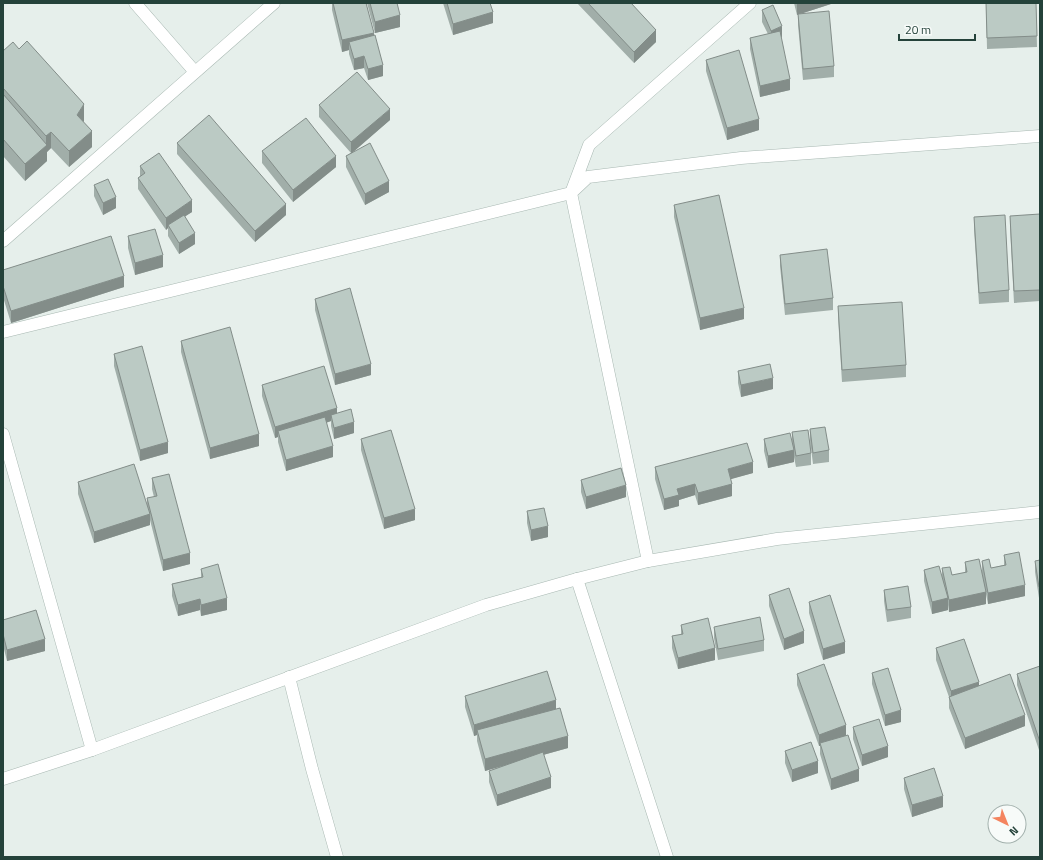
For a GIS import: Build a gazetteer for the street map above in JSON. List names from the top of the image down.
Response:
{
  "scale_bar": "20 m",
  "north": "bottom right"
}
